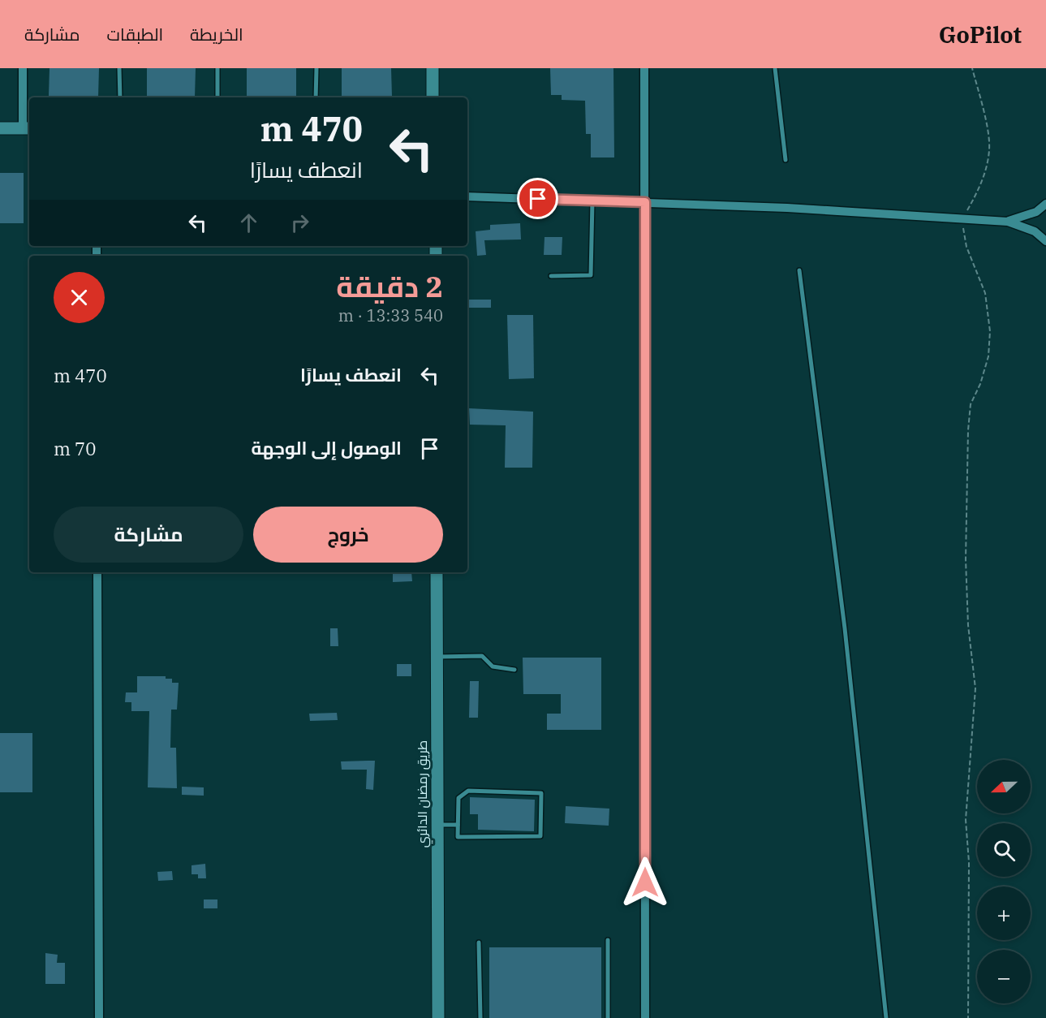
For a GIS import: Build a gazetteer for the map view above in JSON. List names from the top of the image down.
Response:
{
  "streets": {
    "street": ["طريق رمضان الدائري"]
  },
  "north": "left",
  "page": {
    "header": "GoPilot",
    "nav": ["الخريطة", "الطبقات", "مشاركة"],
    "turn": ["470 m", "انعطف يسارًا"],
    "heading": ["2 دقيقة", "540 m · 13:33"],
    "list": [
      {
        "name": "انعطف يسارًا",
        "value": "470 m"
      },
      {
        "name": "الوصول إلى الوجهة",
        "value": "70 m"
      }
    ],
    "buttons": ["خروج", "مشاركة"],
    "map_buttons": ["+", "−"]
  }
}
